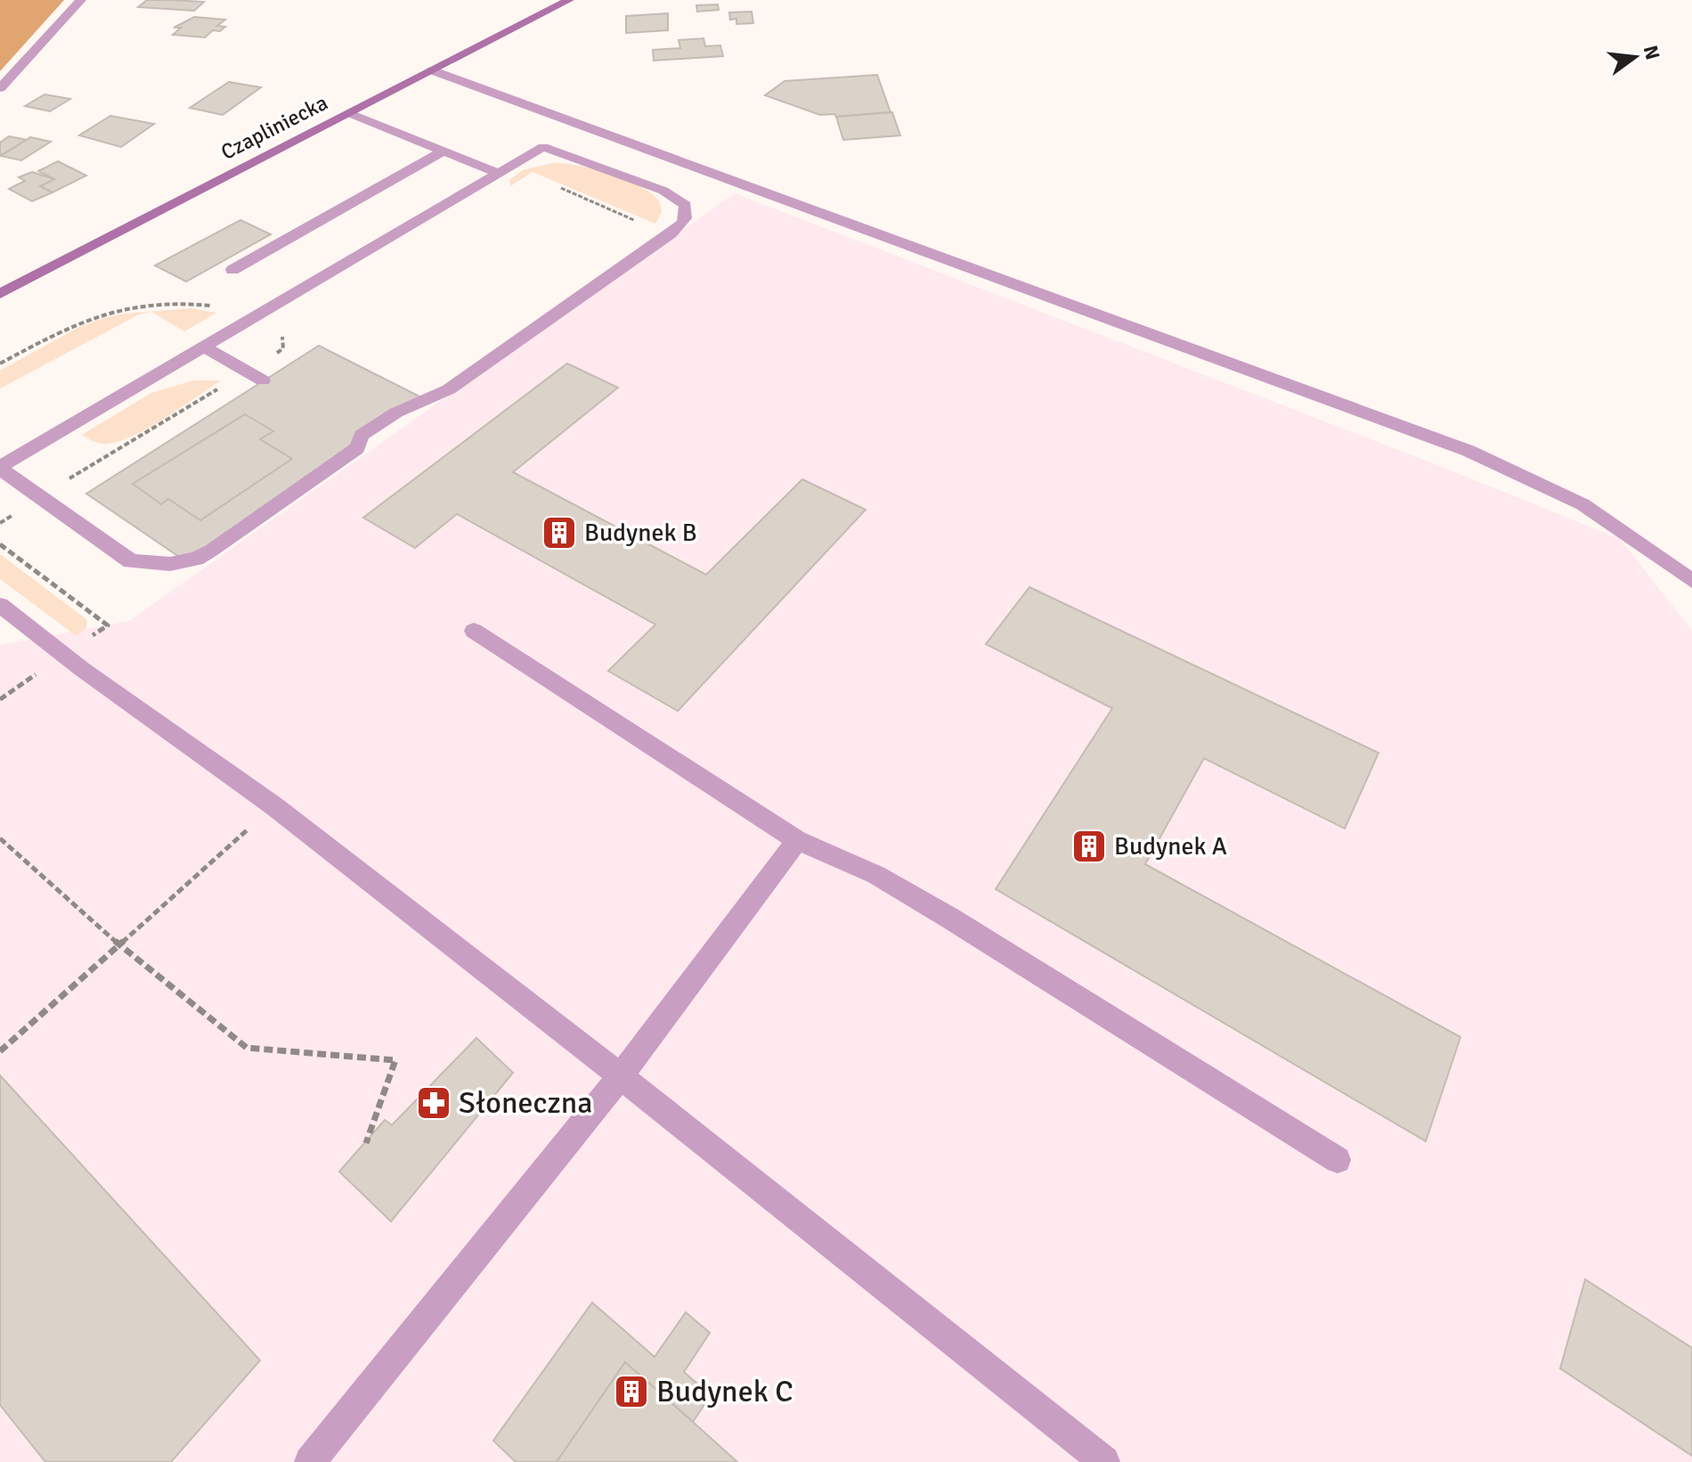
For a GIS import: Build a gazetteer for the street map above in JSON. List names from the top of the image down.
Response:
{
  "streets": {
    "main road": ["Czapliniecka"]
  },
  "places": {
    "building": ["Budynek B", "Budynek A", "Budynek C"],
    "pharmacy": ["Słoneczna"]
  },
  "north": "right"
}
